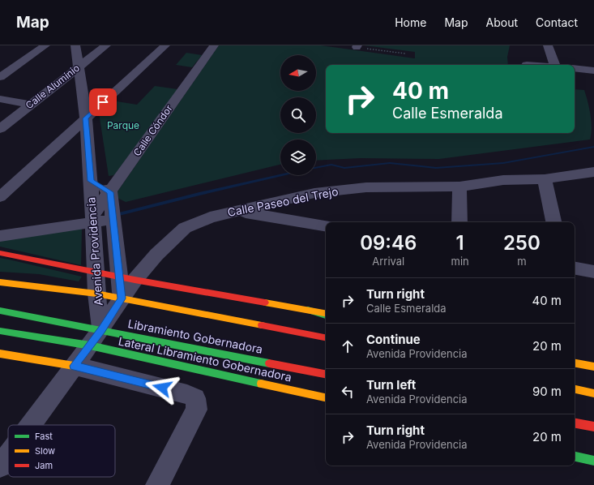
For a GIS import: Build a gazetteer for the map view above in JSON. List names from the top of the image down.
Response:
{
  "streets": {
    "main road": ["Libramiento Gobernadora", "Lateral Libramiento Gobernadora"],
    "street": [
      "Calle Aluminio",
      "Calle Cóndor",
      "Calle Paseo del Trejo",
      "Avenida Providencia"
    ]
  },
  "crossings": [
    ["Calle Aluminio", "Avenida Providencia"],
    ["Calle Cóndor", "Avenida Providencia"],
    ["Calle Paseo del Trejo", "Avenida Providencia"],
    ["Calle Paseo del Trejo", "Libramiento Gobernadora"],
    ["Avenida Providencia", "Libramiento Gobernadora"],
    ["Avenida Providencia", "Lateral Libramiento Gobernadora"],
    ["Libramiento Gobernadora", "Lateral Libramiento Gobernadora"]
  ],
  "parks": ["Parque"],
  "legend": ["Fast", "Slow", "Jam"],
  "north": "left",
  "page": {
    "header": "Map",
    "nav": [
      "Home",
      "Map",
      "About",
      "Contact"
    ],
    "turn": ["40 m", "Calle Esmeralda"],
    "eta": [
      "09:46",
      "Arrival",
      "1",
      "min",
      "250",
      "m"
    ],
    "list": [
      {
        "name": "Turn right",
        "note": "Calle Esmeralda",
        "value": "40 m"
      },
      {
        "name": "Continue",
        "note": "Avenida Providencia",
        "value": "20 m"
      },
      {
        "name": "Turn left",
        "note": "Avenida Providencia",
        "value": "90 m"
      },
      {
        "name": "Turn right",
        "note": "Avenida Providencia",
        "value": "20 m"
      }
    ]
  }
}
